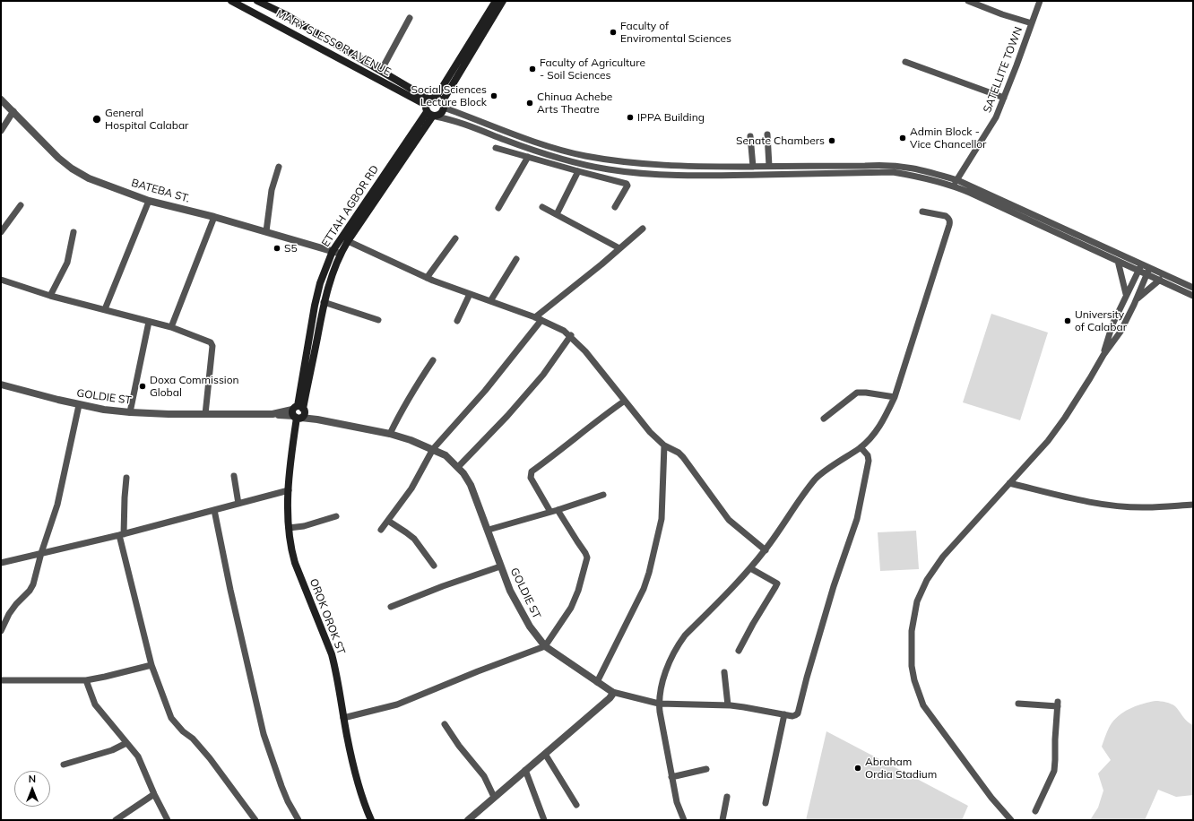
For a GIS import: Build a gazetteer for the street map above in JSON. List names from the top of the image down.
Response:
{
  "streets": {
    "main road": ["MARY SLESSOR AVENUE", "ETTAH AGBOR RD", "OROK OROK ST"],
    "street": ["SATELLITE TOWN", "BATEBA ST.", "GOLDIE ST"]
  },
  "crossings": [
    ["MARY SLESSOR AVENUE", "ETTAH AGBOR RD"],
    ["BATEBA ST.", "ETTAH AGBOR RD"],
    ["ETTAH AGBOR RD", "GOLDIE ST"],
    ["ETTAH AGBOR RD", "OROK OROK ST"],
    ["GOLDIE ST", "OROK OROK ST"]
  ],
  "places": [
    "Faculty of Enviromental Sciences",
    "Faculty of Agriculture - Soil Sciences",
    "Social Sciences Lecture Block",
    "Chinua Achebe Arts Theatre",
    "IPPA Building",
    "General Hospital Calabar",
    "Admin Block - Vice Chancellor",
    "Senate Chambers",
    "S5",
    "University of Calabar",
    "Doxa Commission Global",
    "Abraham Ordia Stadium"
  ],
  "north": "top"
}
